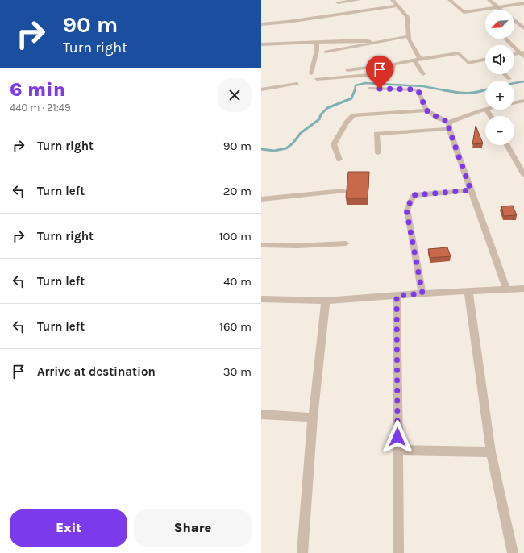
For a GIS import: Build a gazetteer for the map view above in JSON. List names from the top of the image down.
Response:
{
  "north": "bottom left",
  "page": {
    "turn": ["90 m", "Turn right"],
    "map_buttons": ["+", "−"],
    "heading": ["6 min", "440 m · 21:49"],
    "list": [
      {
        "name": "Turn right",
        "value": "90 m"
      },
      {
        "name": "Turn left",
        "value": "20 m"
      },
      {
        "name": "Turn right",
        "value": "100 m"
      },
      {
        "name": "Turn left",
        "value": "40 m"
      },
      {
        "name": "Turn left",
        "value": "160 m"
      },
      {
        "name": "Arrive at destination",
        "value": "30 m"
      }
    ],
    "buttons": ["Exit", "Share"]
  }
}
